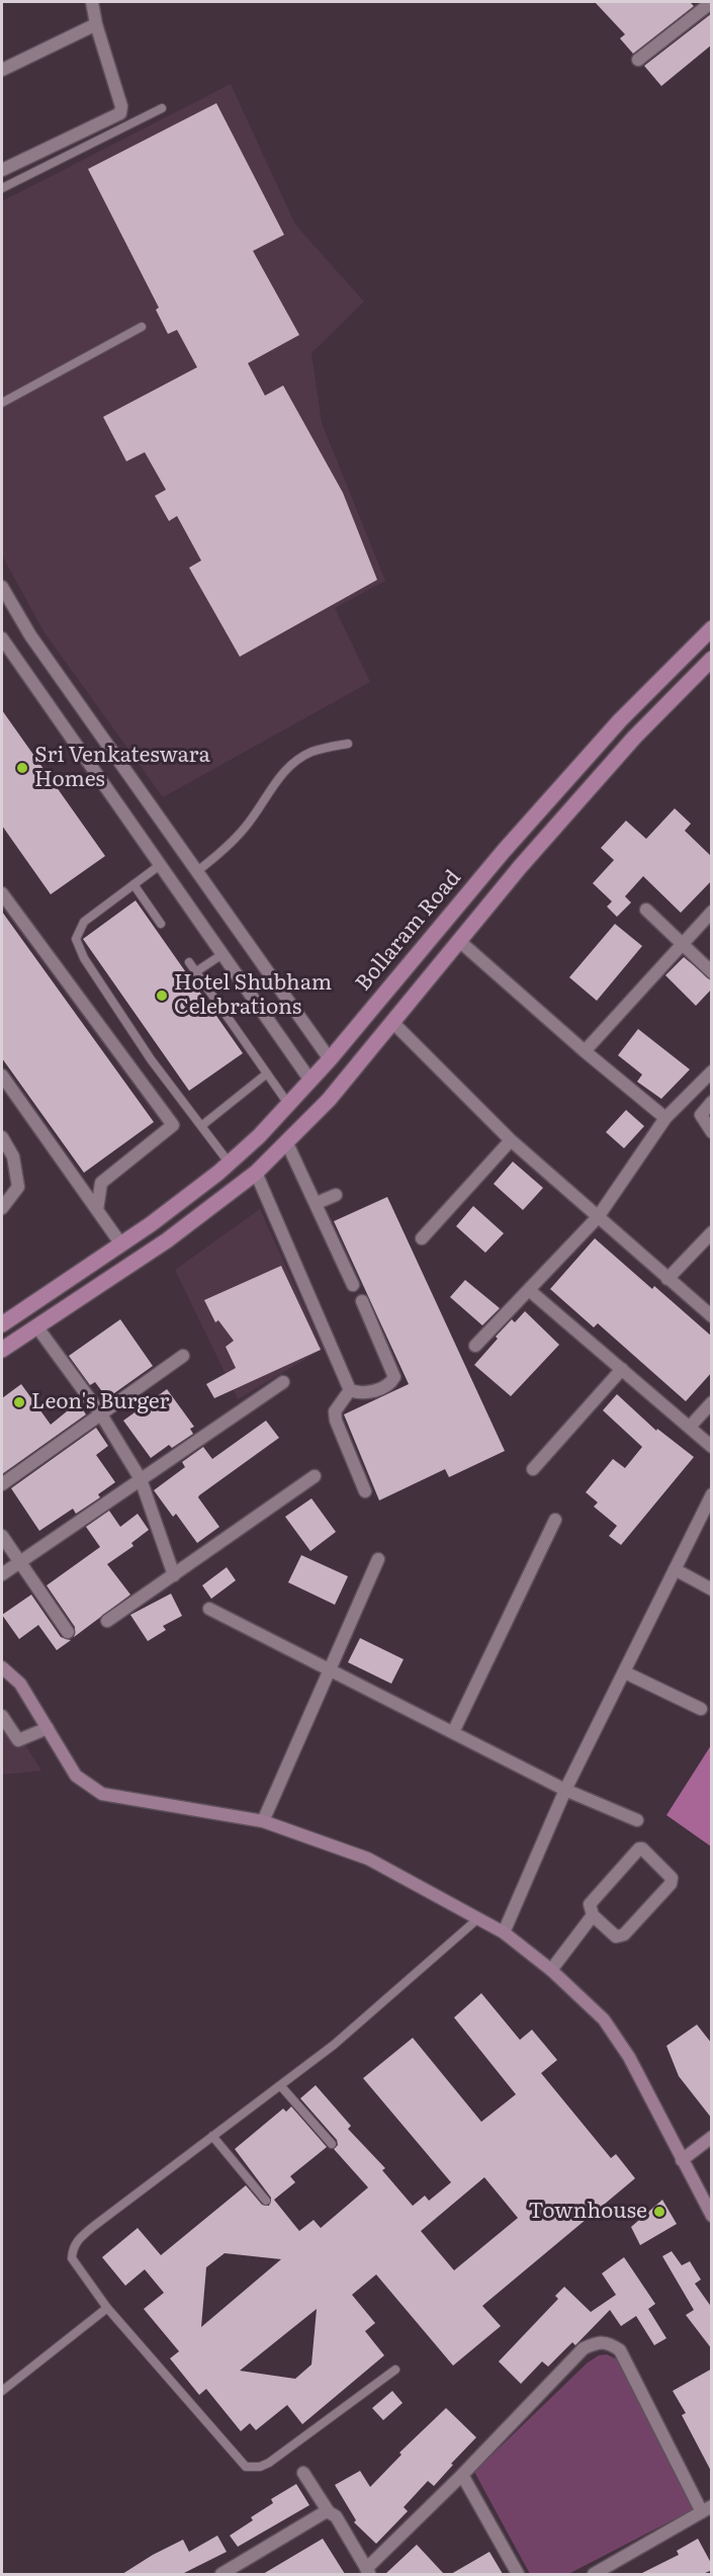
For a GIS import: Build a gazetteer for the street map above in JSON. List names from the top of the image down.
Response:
{
  "streets": {
    "main road": ["Bollaram Road"]
  },
  "places": [
    "Sri Venkateswara Homes",
    "Hotel Shubham Celebrations",
    "Leon's Burger",
    "Townhouse"
  ]
}
